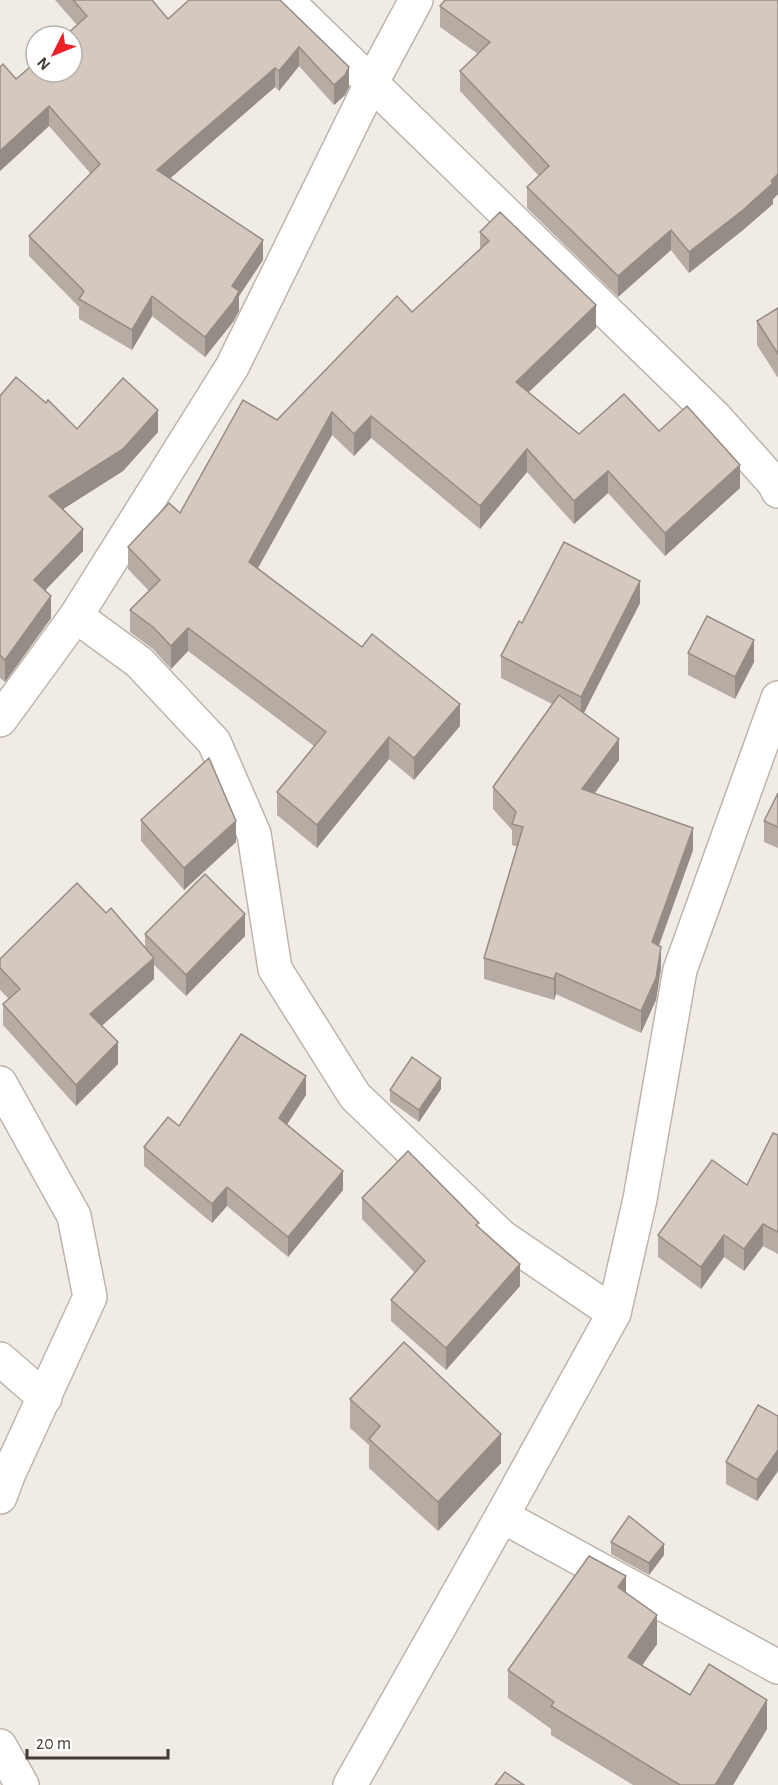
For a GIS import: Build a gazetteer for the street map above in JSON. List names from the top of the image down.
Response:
{
  "scale_bar": "20 m",
  "north": "bottom left"
}
